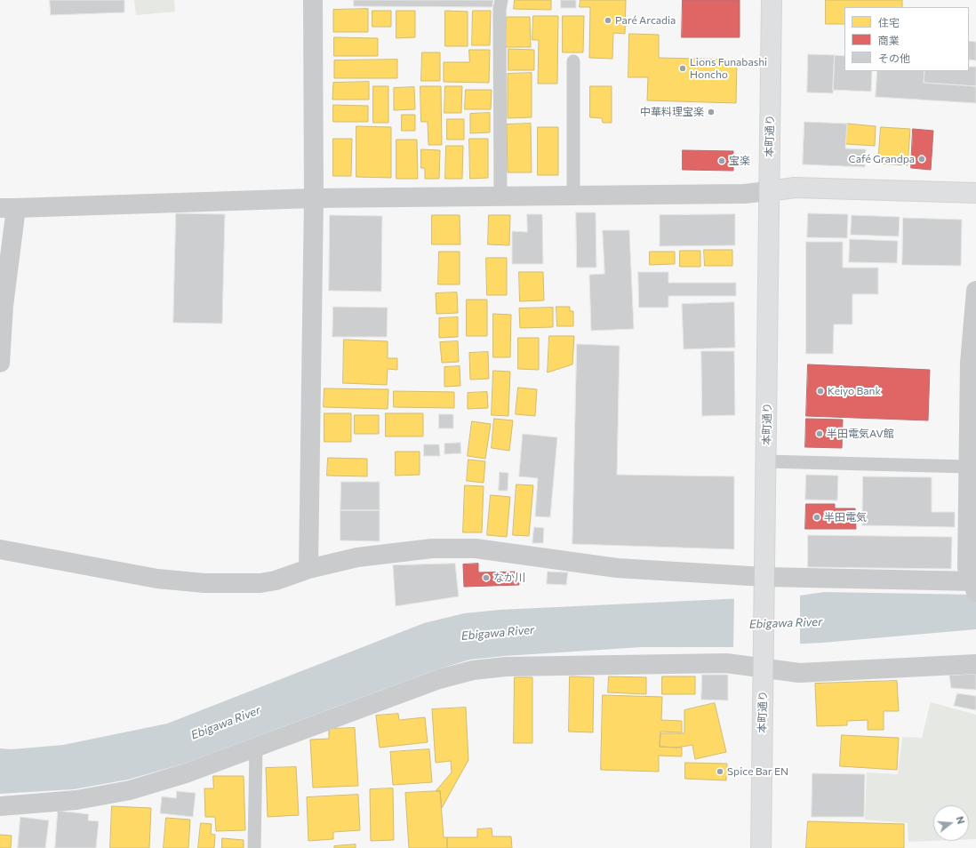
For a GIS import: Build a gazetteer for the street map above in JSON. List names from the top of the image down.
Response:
{
  "streets": {
    "street": ["本町通り"]
  },
  "water": ["Ebigawa River"],
  "places": [
    "Paré Arcadia",
    "Lions Funabashi Honcho",
    "中華料理宝楽",
    "Café Grandpa",
    "宝楽",
    "Keiyo Bank",
    "半田電気AV館",
    "半田電気",
    "なか川",
    "Spice Bar EN"
  ],
  "legend": ["住宅", "商業", "その他"],
  "north": "right"
}
